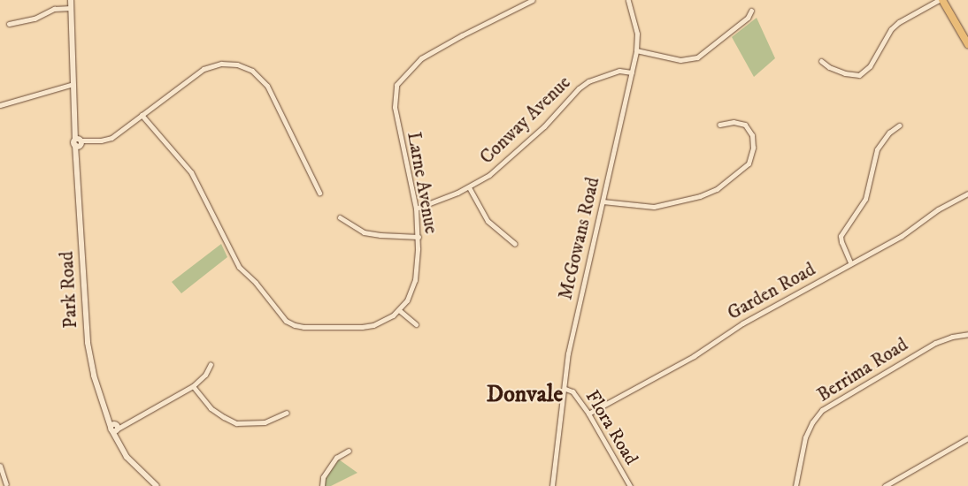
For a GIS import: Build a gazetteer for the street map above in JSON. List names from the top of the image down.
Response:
{
  "streets": {
    "street": [
      "Conway Avenue",
      "Larne Avenue",
      "McGowans Road",
      "Park Road",
      "Garden Road",
      "Berrima Road",
      "Flora Road"
    ]
  },
  "crossings": [
    ["Conway Avenue", "Larne Avenue"],
    ["Conway Avenue", "McGowans Road"],
    ["McGowans Road", "Flora Road"],
    ["Garden Road", "Flora Road"]
  ],
  "districts": ["Donvale"]
}
